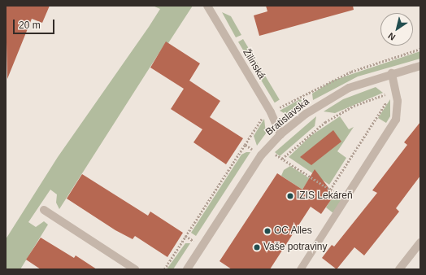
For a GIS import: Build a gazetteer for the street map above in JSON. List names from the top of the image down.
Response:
{
  "streets": {
    "street": ["Žilinská", "Bratislavská"]
  },
  "crossings": [
    ["Žilinská", "Bratislavská"]
  ],
  "places": ["IZIS Lekáreň", "OC Alles", "Vaše potraviny"],
  "scale_bar": "20 m",
  "north": "bottom left"
}
